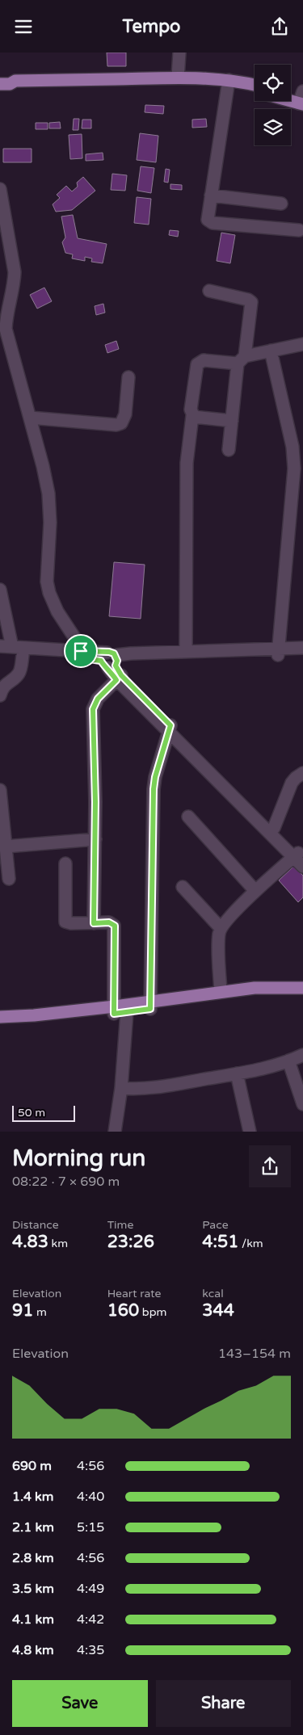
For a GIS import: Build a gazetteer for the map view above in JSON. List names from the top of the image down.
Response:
{
  "scale_bar": "50 m",
  "page": {
    "header": "Tempo",
    "scale": "50 m",
    "heading": ["Morning run", "08:22 · 7 × 690 m"],
    "stats": [
      ["Distance", "4.83 km"],
      ["Time", "23:26"],
      ["Pace", "4:51 /km"],
      ["Elevation", "91 m"],
      ["Heart rate", "160 bpm"],
      ["kcal", "344"]
    ],
    "chart": ["Elevation", "143–154 m"],
    "list": [
      {
        "name": "690 m",
        "note": "4:56"
      },
      {
        "name": "1.4 km",
        "note": "4:40"
      },
      {
        "name": "2.1 km",
        "note": "5:15"
      },
      {
        "name": "2.8 km",
        "note": "4:56"
      },
      {
        "name": "3.5 km",
        "note": "4:49"
      },
      {
        "name": "4.1 km",
        "note": "4:42"
      },
      {
        "name": "4.8 km",
        "note": "4:35"
      }
    ],
    "buttons": ["Save", "Share"]
  }
}
